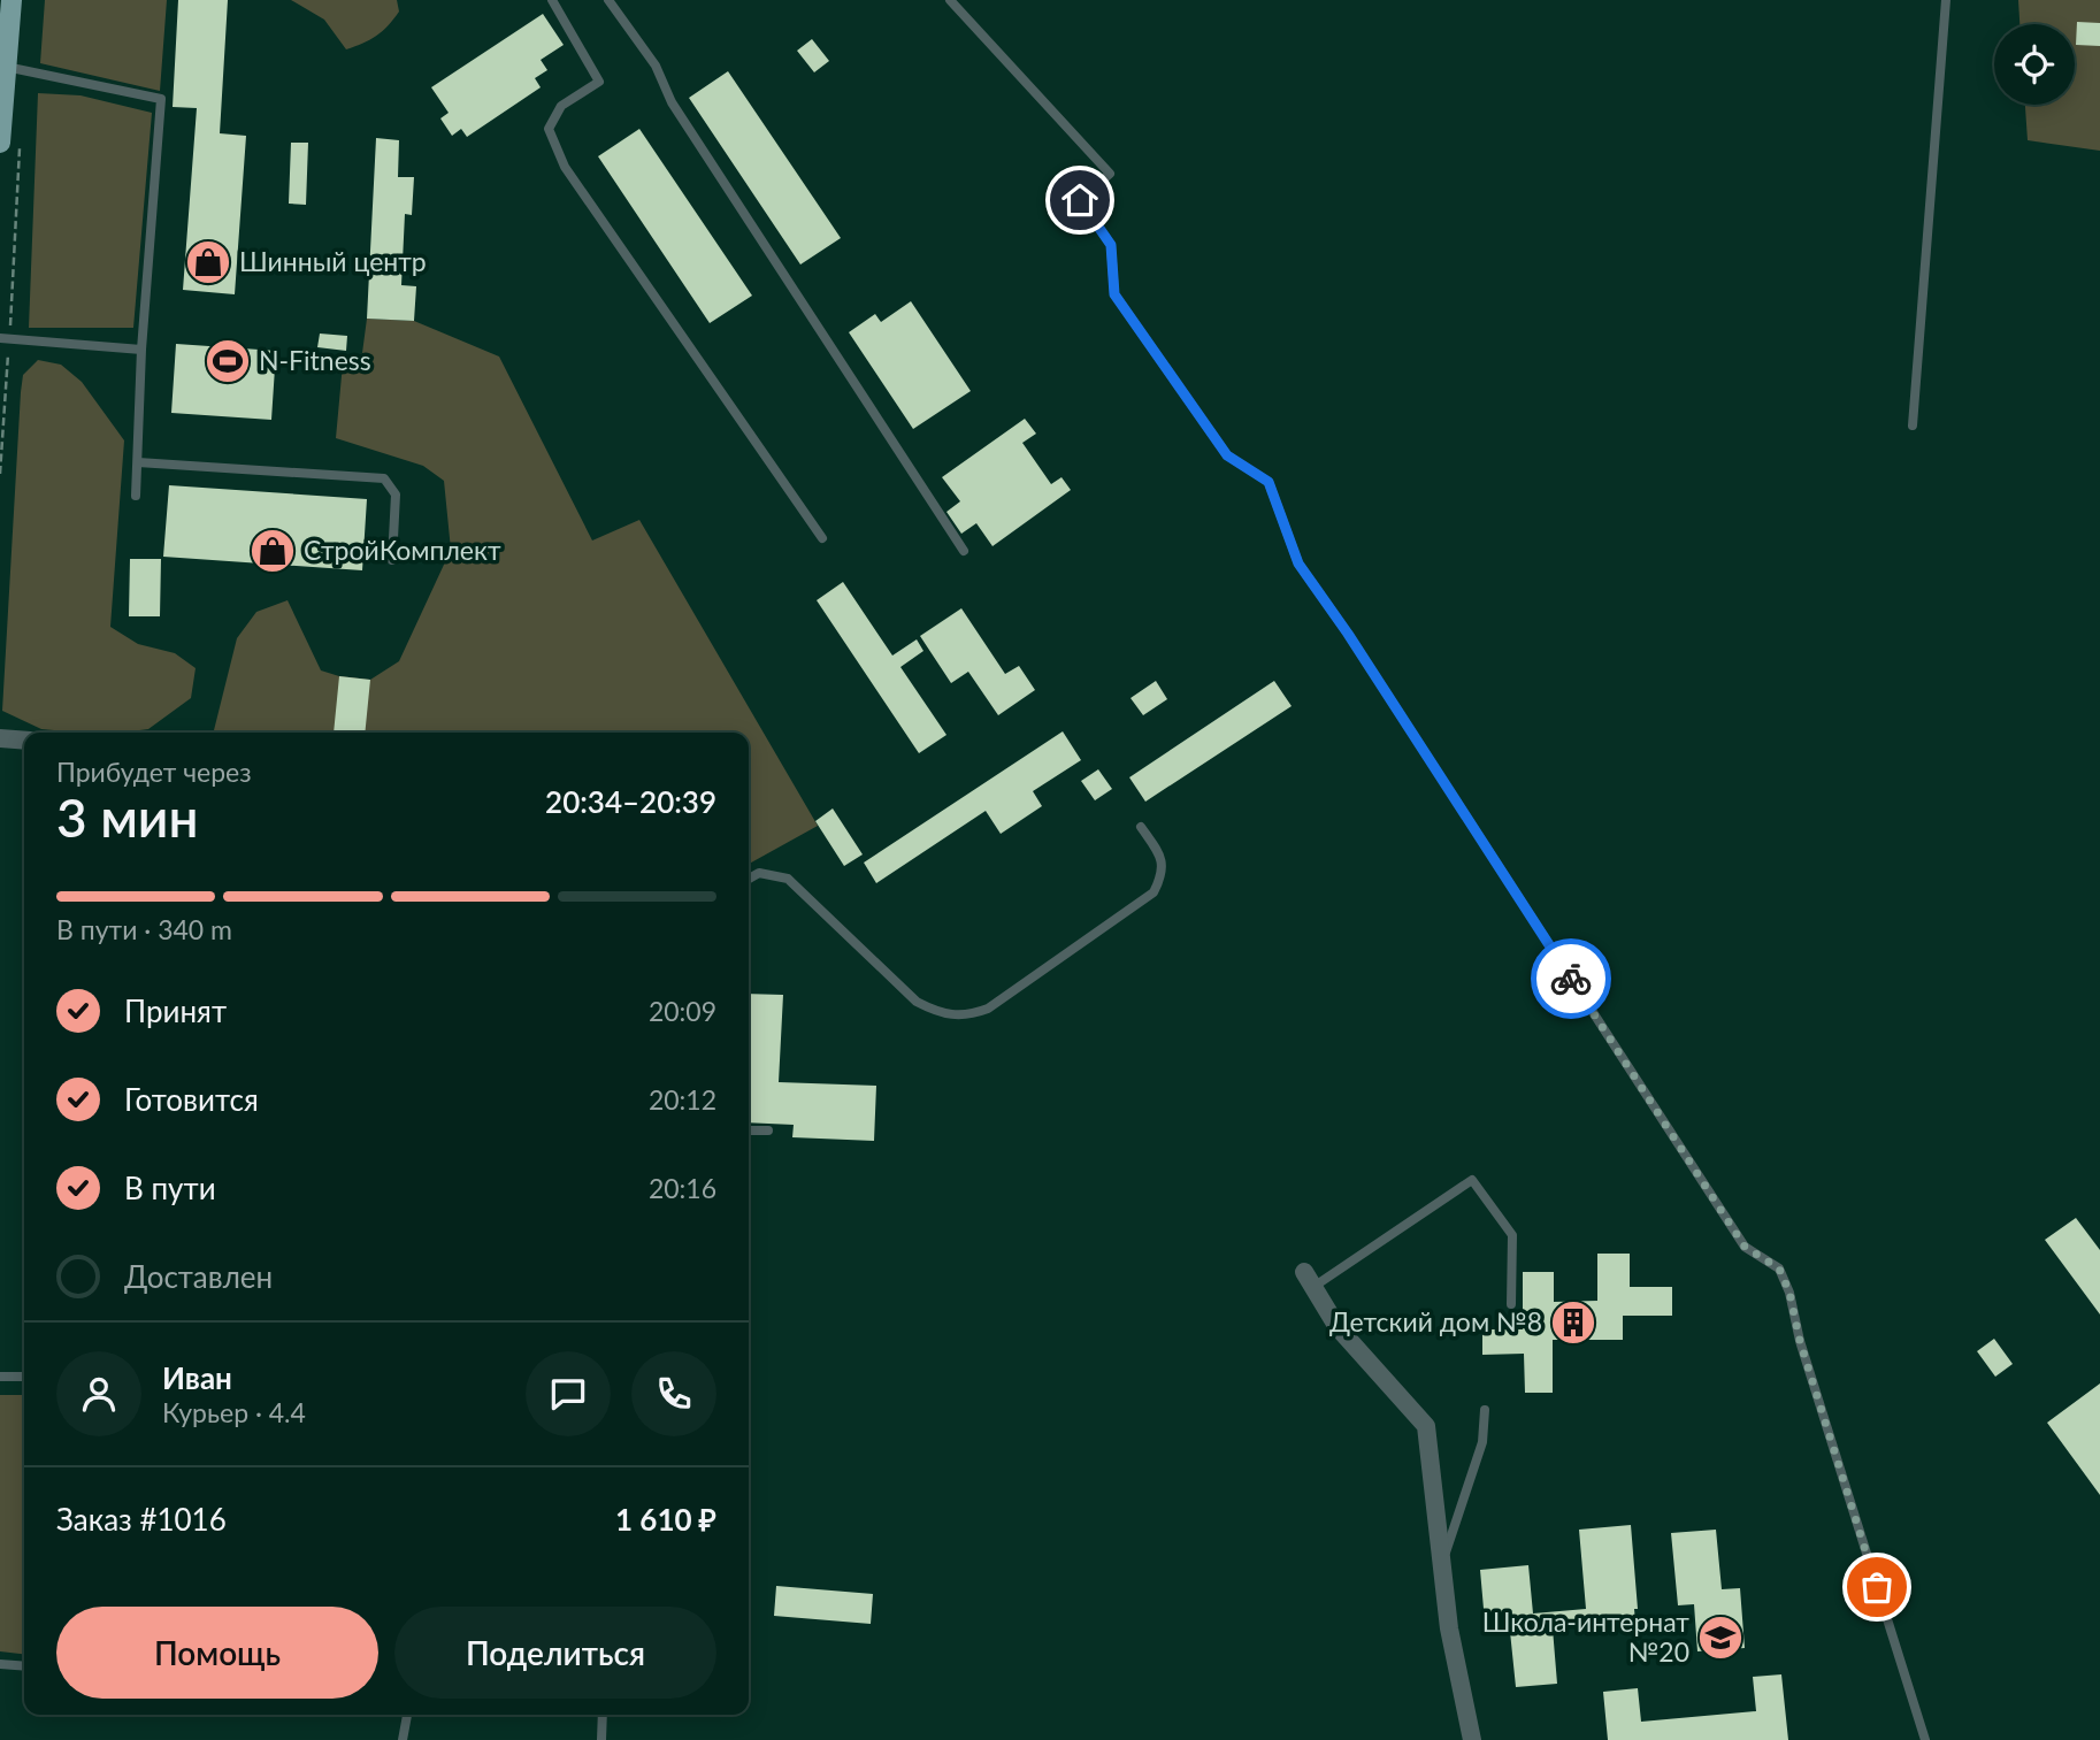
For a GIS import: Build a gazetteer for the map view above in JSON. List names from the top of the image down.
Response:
{
  "places": {
    "shop": ["Шинный центр", "СтройКомплект"],
    "sports": ["N-Fitness"],
    "building": ["Детский дом №8"],
    "school or university": ["Школа-интернат №20"]
  },
  "page": {
    "heading": ["3 мин", "Прибудет через", "20:34–20:39"],
    "panel": [
      "Иван",
      "Курьер · 4.4",
      "Заказ #1016",
      "1 610 ₽"
    ],
    "bar": "В пути · 340 m",
    "list": [
      ["Принят", "20:09"],
      ["Готовится", "20:12"],
      ["В пути", "20:16"],
      "Доставлен"
    ],
    "buttons": ["Помощь", "Поделиться"]
  }
}
